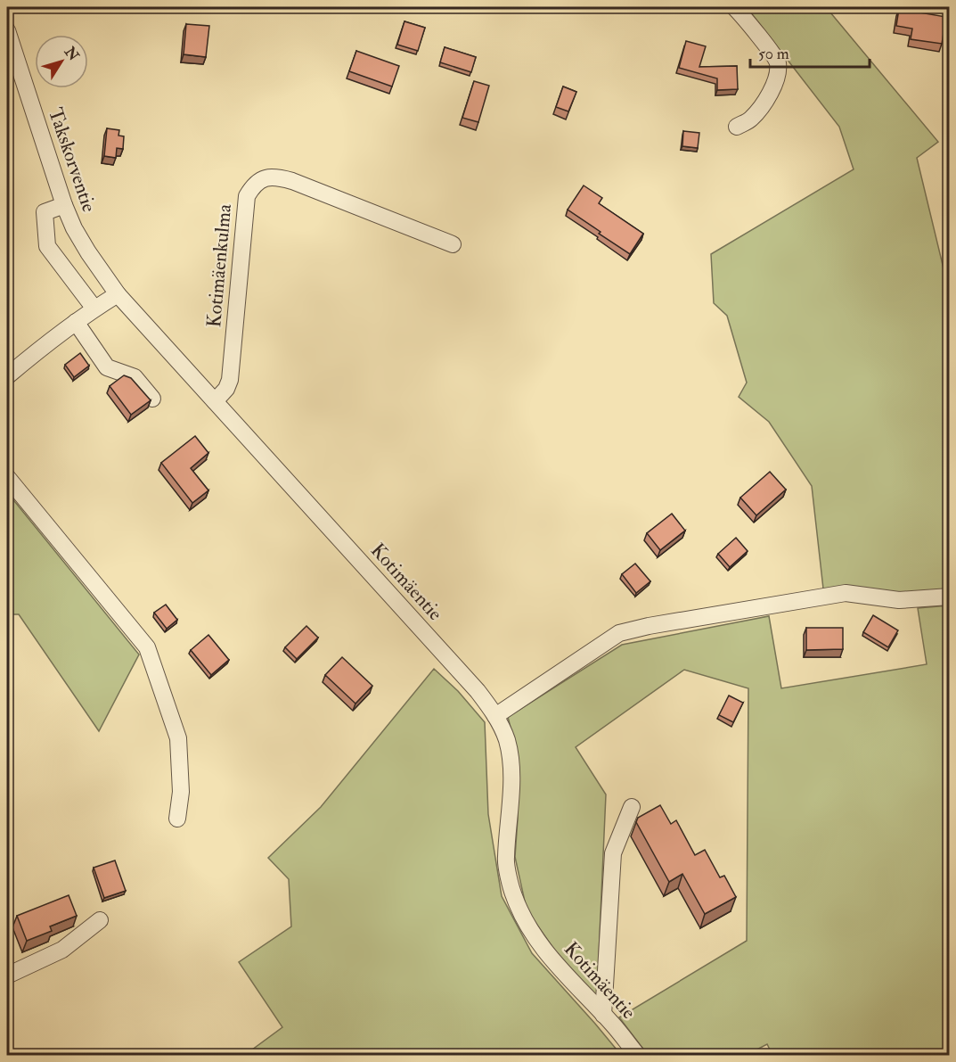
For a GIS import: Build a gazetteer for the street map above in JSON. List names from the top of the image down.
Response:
{
  "streets": {
    "street": ["Takskorventie", "Kotimäenkulma", "Kotimäentie"]
  },
  "crossings": [
    ["Takskorventie", "Kotimäentie"],
    ["Kotimäenkulma", "Kotimäentie"]
  ],
  "scale_bar": "50 m",
  "north": "top right"
}
